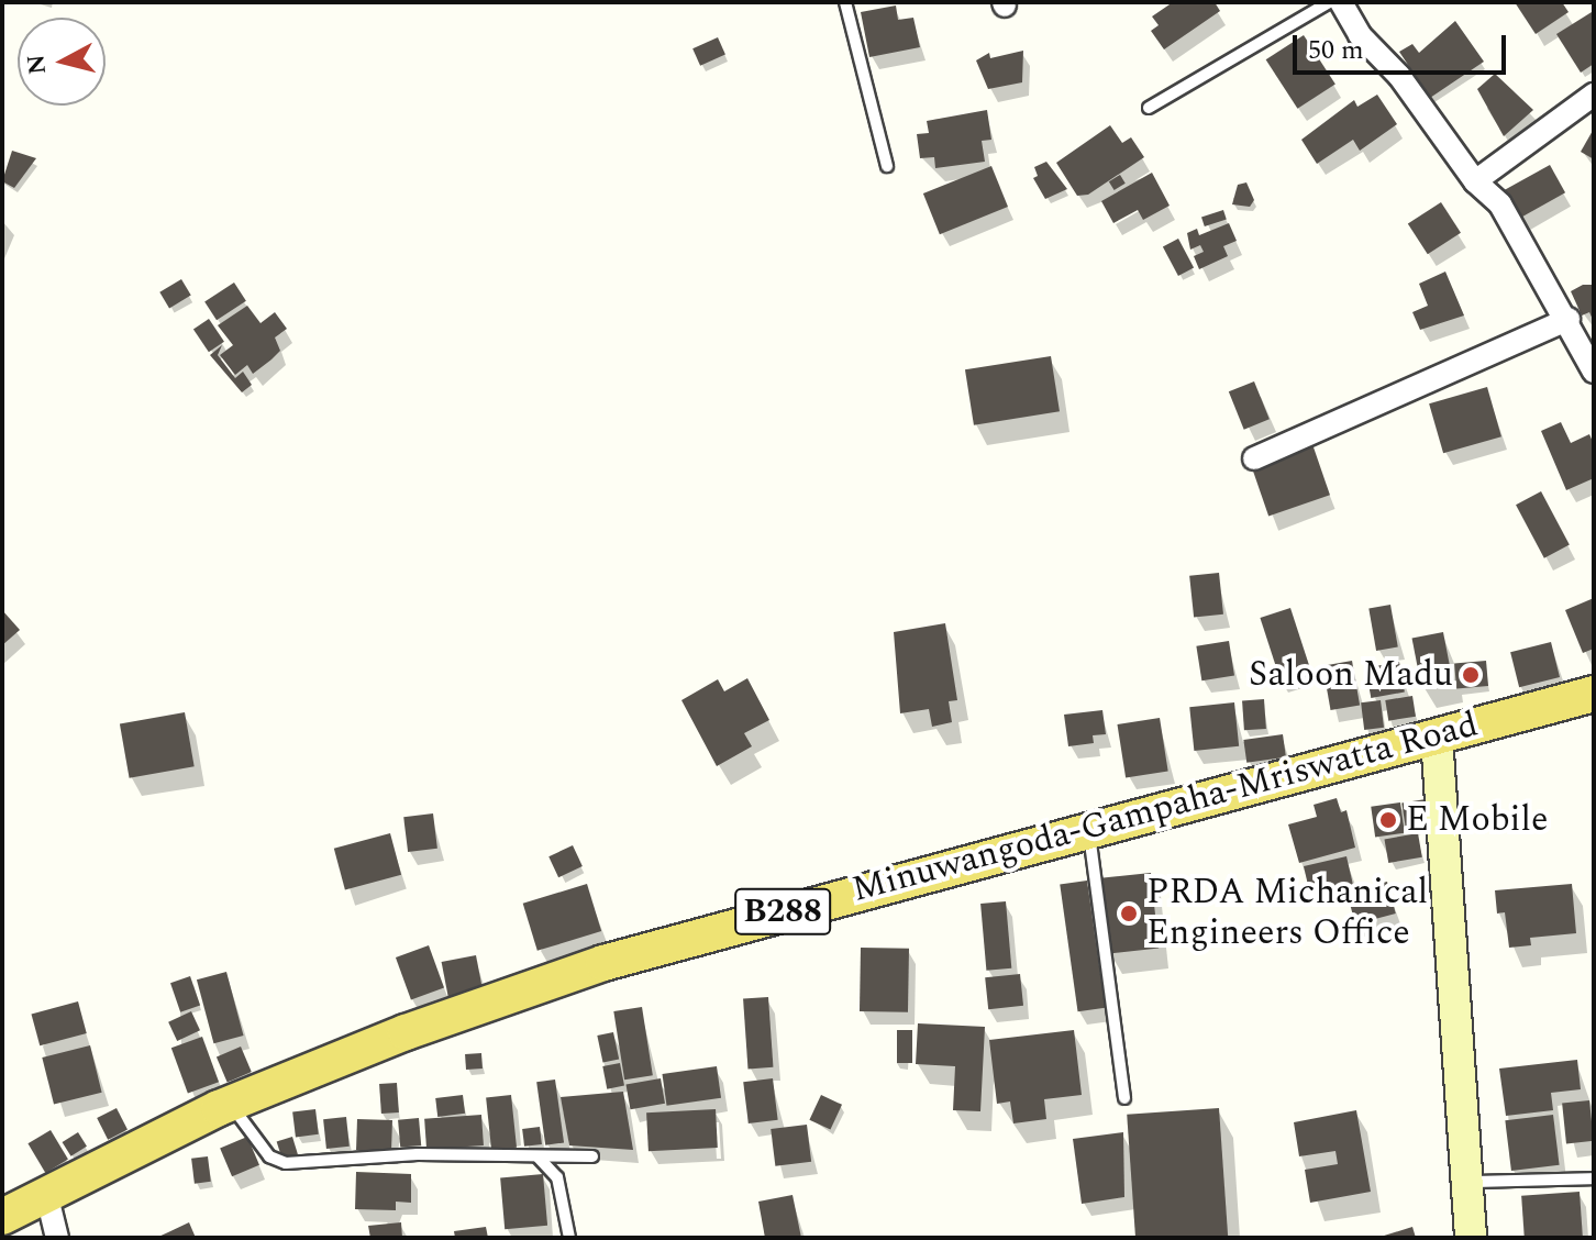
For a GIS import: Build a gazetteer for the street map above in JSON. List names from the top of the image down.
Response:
{
  "streets": {
    "main road": ["Minuwangoda-Gampaha-Mriswatta Road", "B288"]
  },
  "places": ["Saloon Madu", "E Mobile", "PRDA Michanical Engineers Office"],
  "scale_bar": "50 m",
  "north": "left"
}
